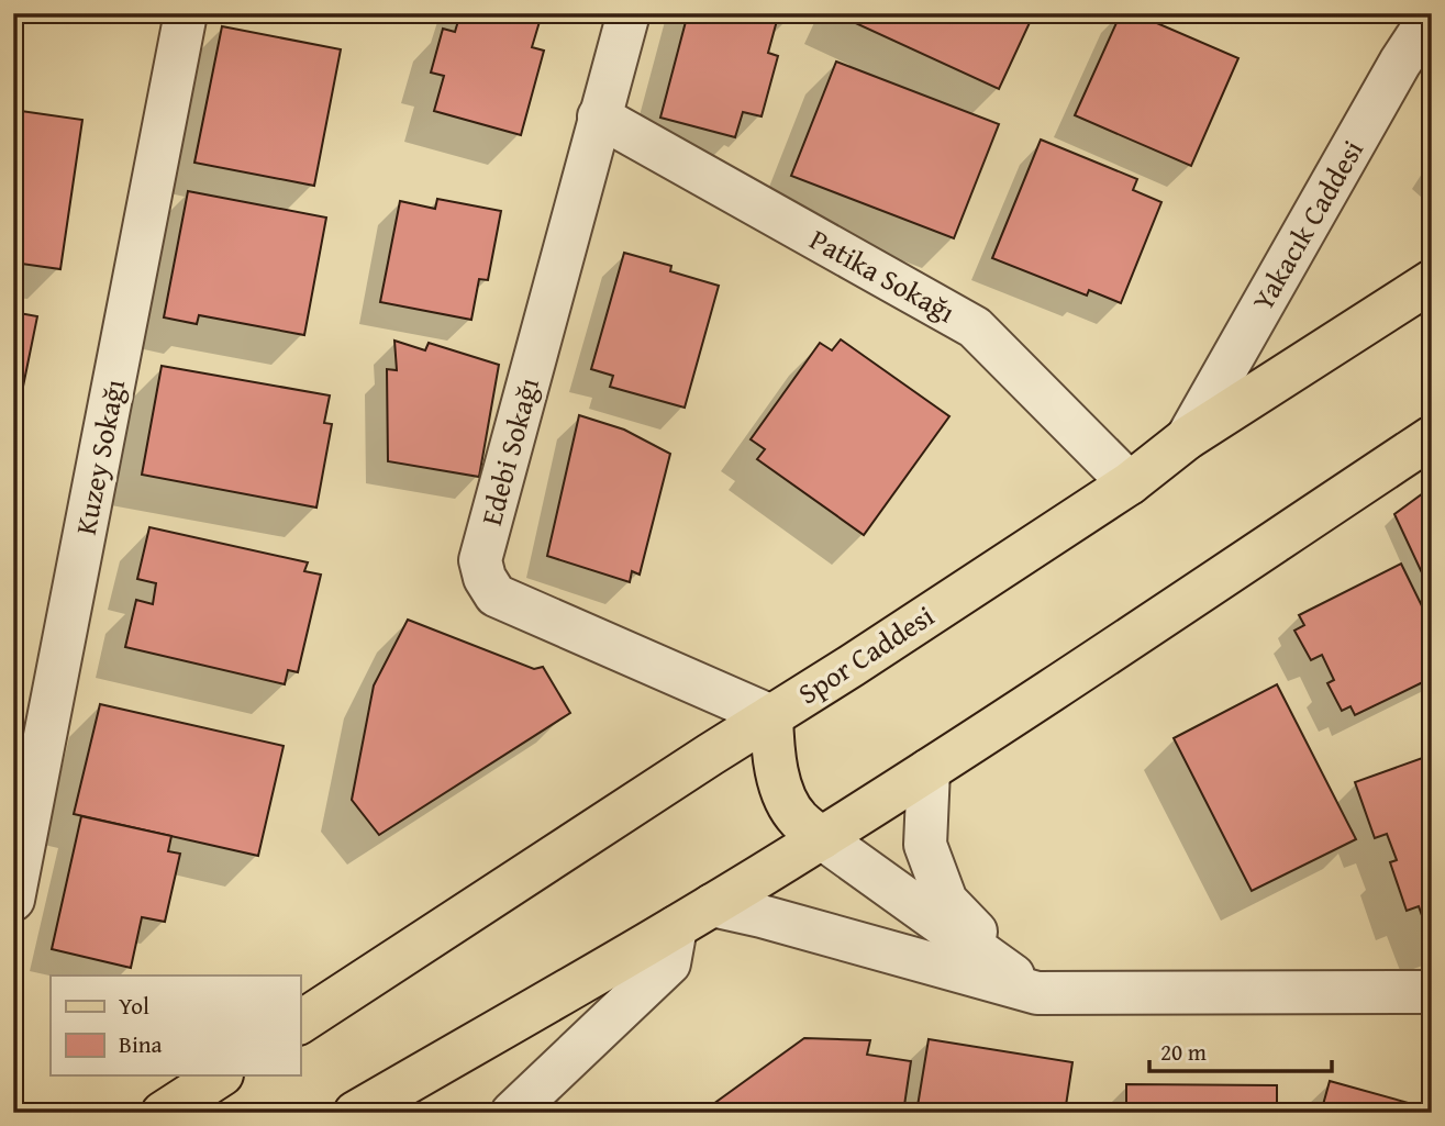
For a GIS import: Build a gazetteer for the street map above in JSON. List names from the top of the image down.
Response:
{
  "streets": {
    "main road": ["Spor Caddesi"],
    "street": [
      "Yakacık Caddesi",
      "Patika Sokağı",
      "Edebi Sokağı",
      "Kuzey Sokağı"
    ]
  },
  "crossings": [
    ["Yakacık Caddesi", "Spor Caddesi"],
    ["Patika Sokağı", "Edebi Sokağı"],
    ["Patika Sokağı", "Spor Caddesi"],
    ["Edebi Sokağı", "Spor Caddesi"]
  ],
  "legend": ["Yol", "Bina"],
  "scale_bar": "20 m"
}
